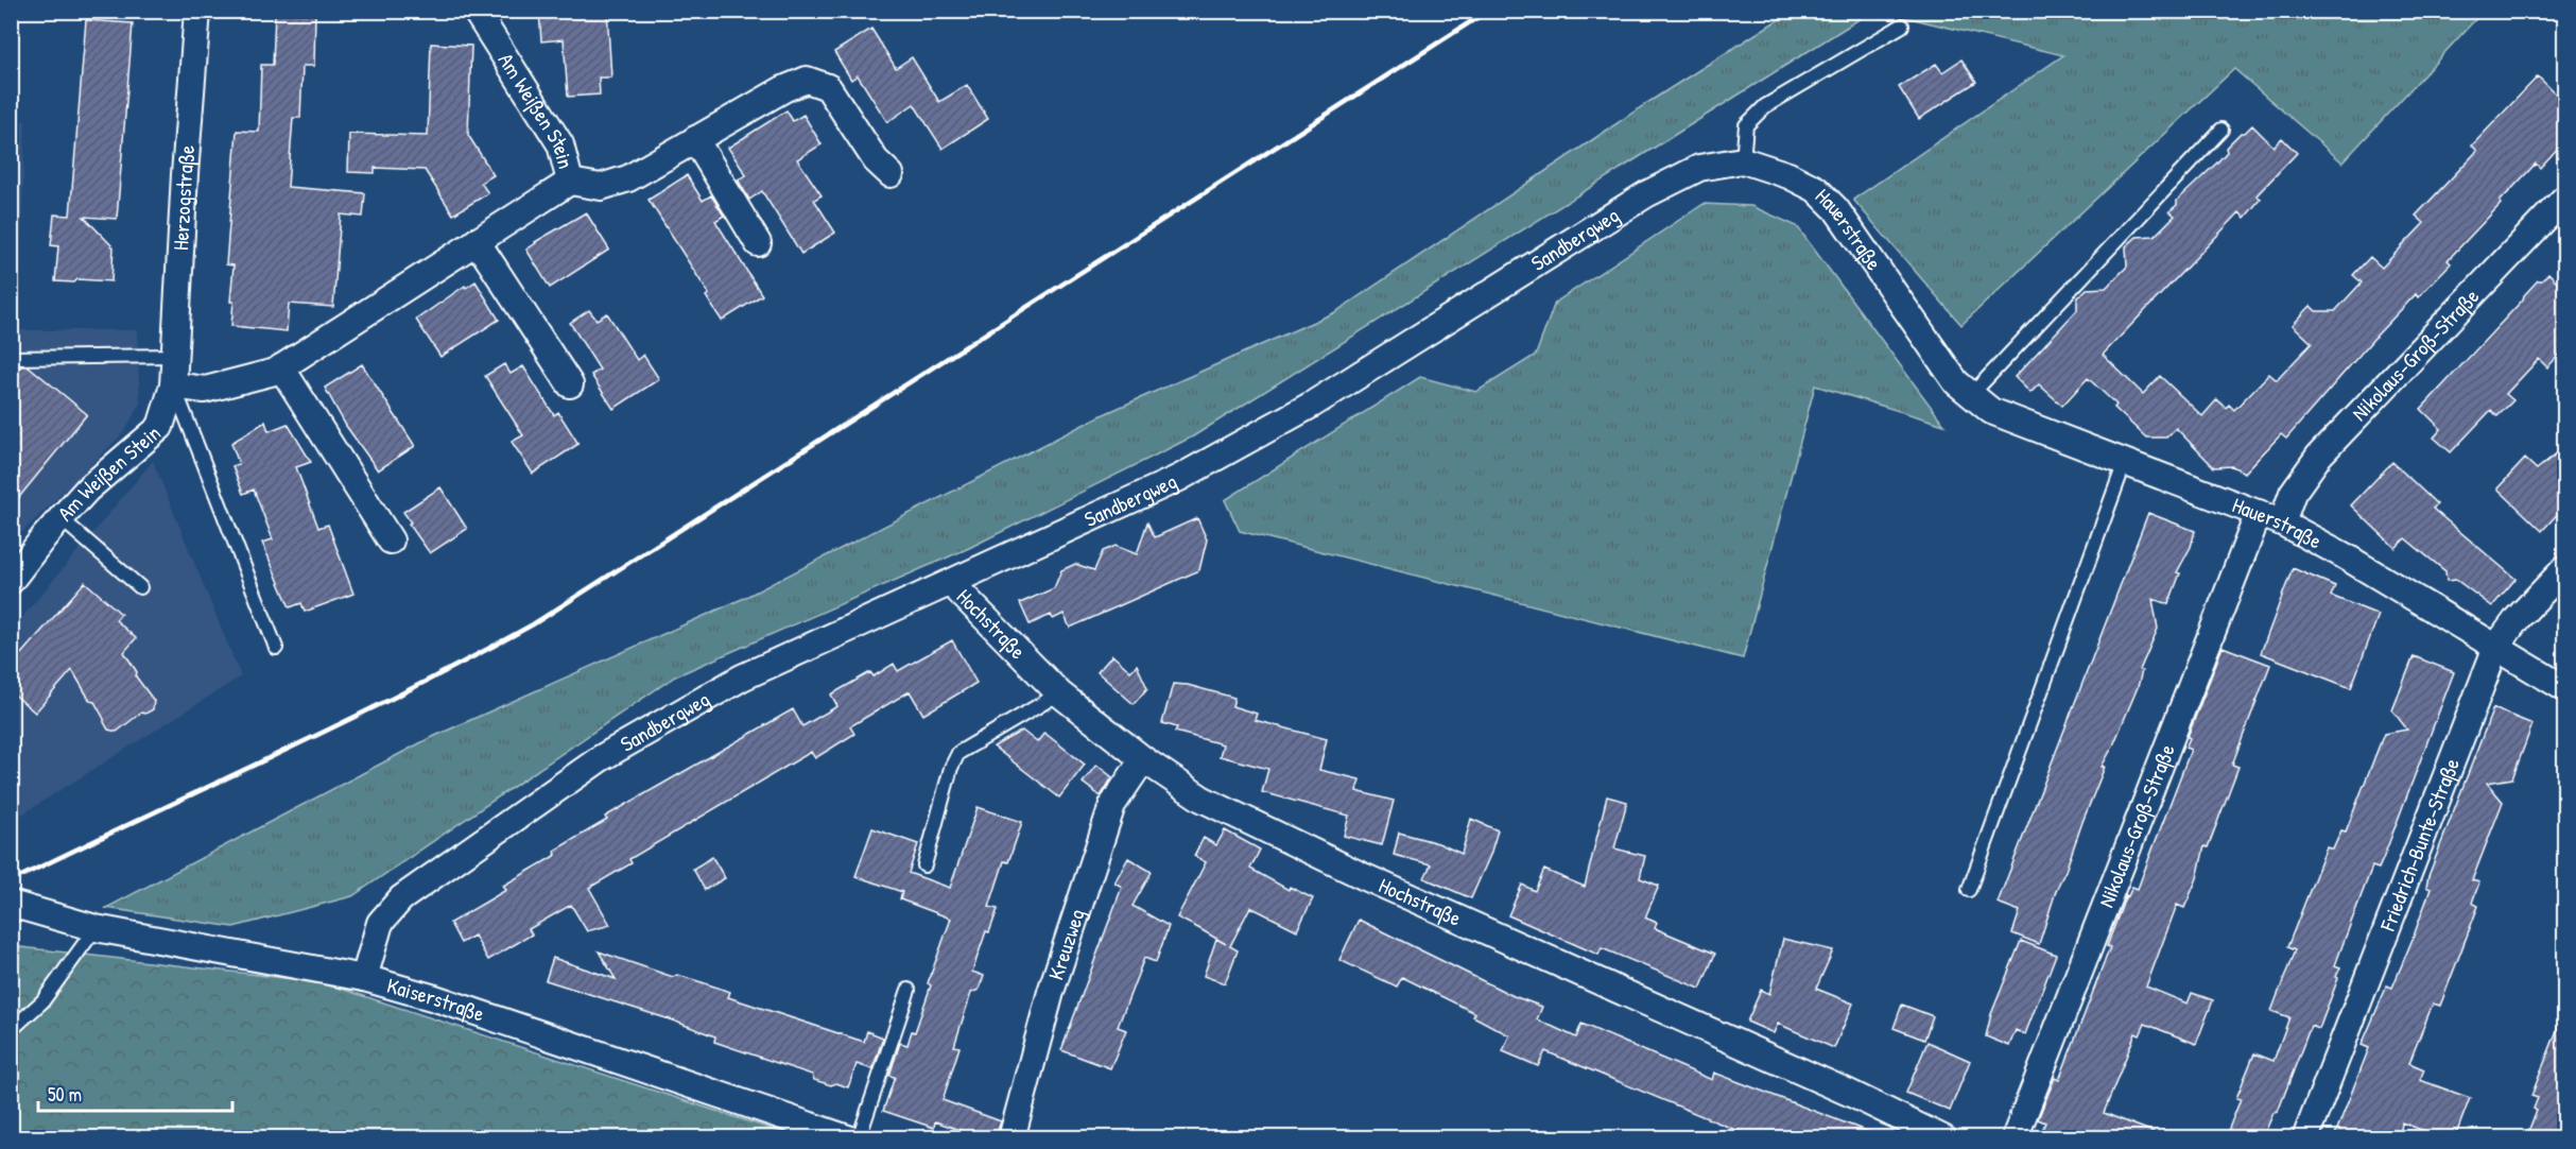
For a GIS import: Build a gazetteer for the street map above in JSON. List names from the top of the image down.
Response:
{
  "streets": {
    "street": [
      "Am Weißen Stein",
      "Herzogstraße",
      "Hauerstraße",
      "Sandbergweg",
      "Nikolaus-Groß-Straße",
      "Hochstraße",
      "Friedrich-Bunte-Straße",
      "Kreuzweg",
      "Kaiserstraße"
    ]
  },
  "crossings": [
    ["Am Weißen Stein", "Herzogstraße"],
    ["Hauerstraße", "Sandbergweg"],
    ["Hauerstraße", "Nikolaus-Groß-Straße"],
    ["Hauerstraße", "Friedrich-Bunte-Straße"],
    ["Sandbergweg", "Hochstraße"],
    ["Sandbergweg", "Kaiserstraße"],
    ["Hochstraße", "Kreuzweg"]
  ],
  "scale_bar": "50 m"
}
